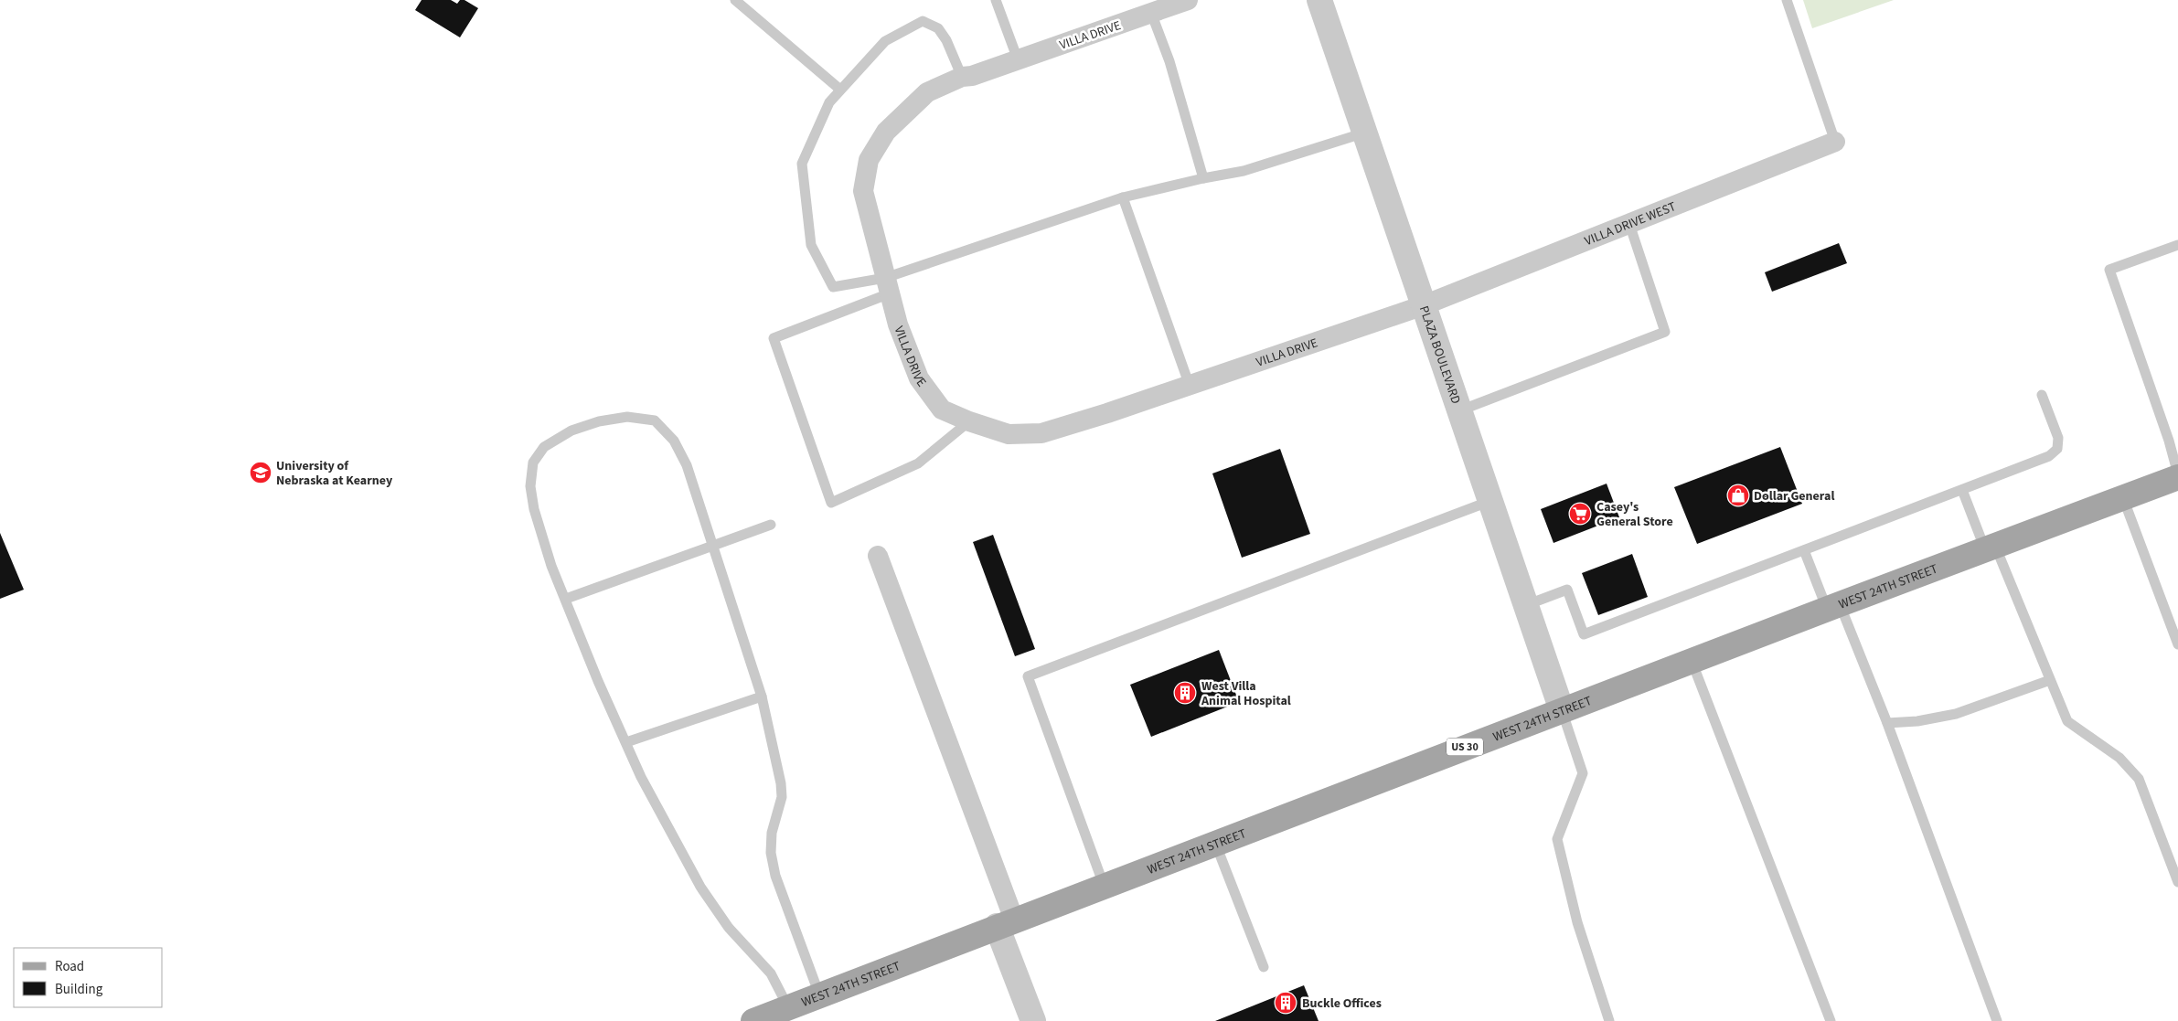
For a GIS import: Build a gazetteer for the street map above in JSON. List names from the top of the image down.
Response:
{
  "streets": {
    "main road": ["WEST 24TH STREET", "US 30"],
    "street": ["VILLA DRIVE", "VILLA DRIVE WEST", "PLAZA BOULEVARD"]
  },
  "crossings": [
    ["VILLA DRIVE", "VILLA DRIVE WEST"],
    ["VILLA DRIVE", "PLAZA BOULEVARD"],
    ["VILLA DRIVE WEST", "PLAZA BOULEVARD"],
    ["PLAZA BOULEVARD", "WEST 24TH STREET"]
  ],
  "places": {
    "school or university": ["University of Nebraska at Kearney"],
    "shop": ["Dollar General"],
    "supermarket": ["Casey's General Store"],
    "building": ["West Villa Animal Hospital", "Buckle Offices"]
  },
  "legend": ["Road", "Building"]
}
